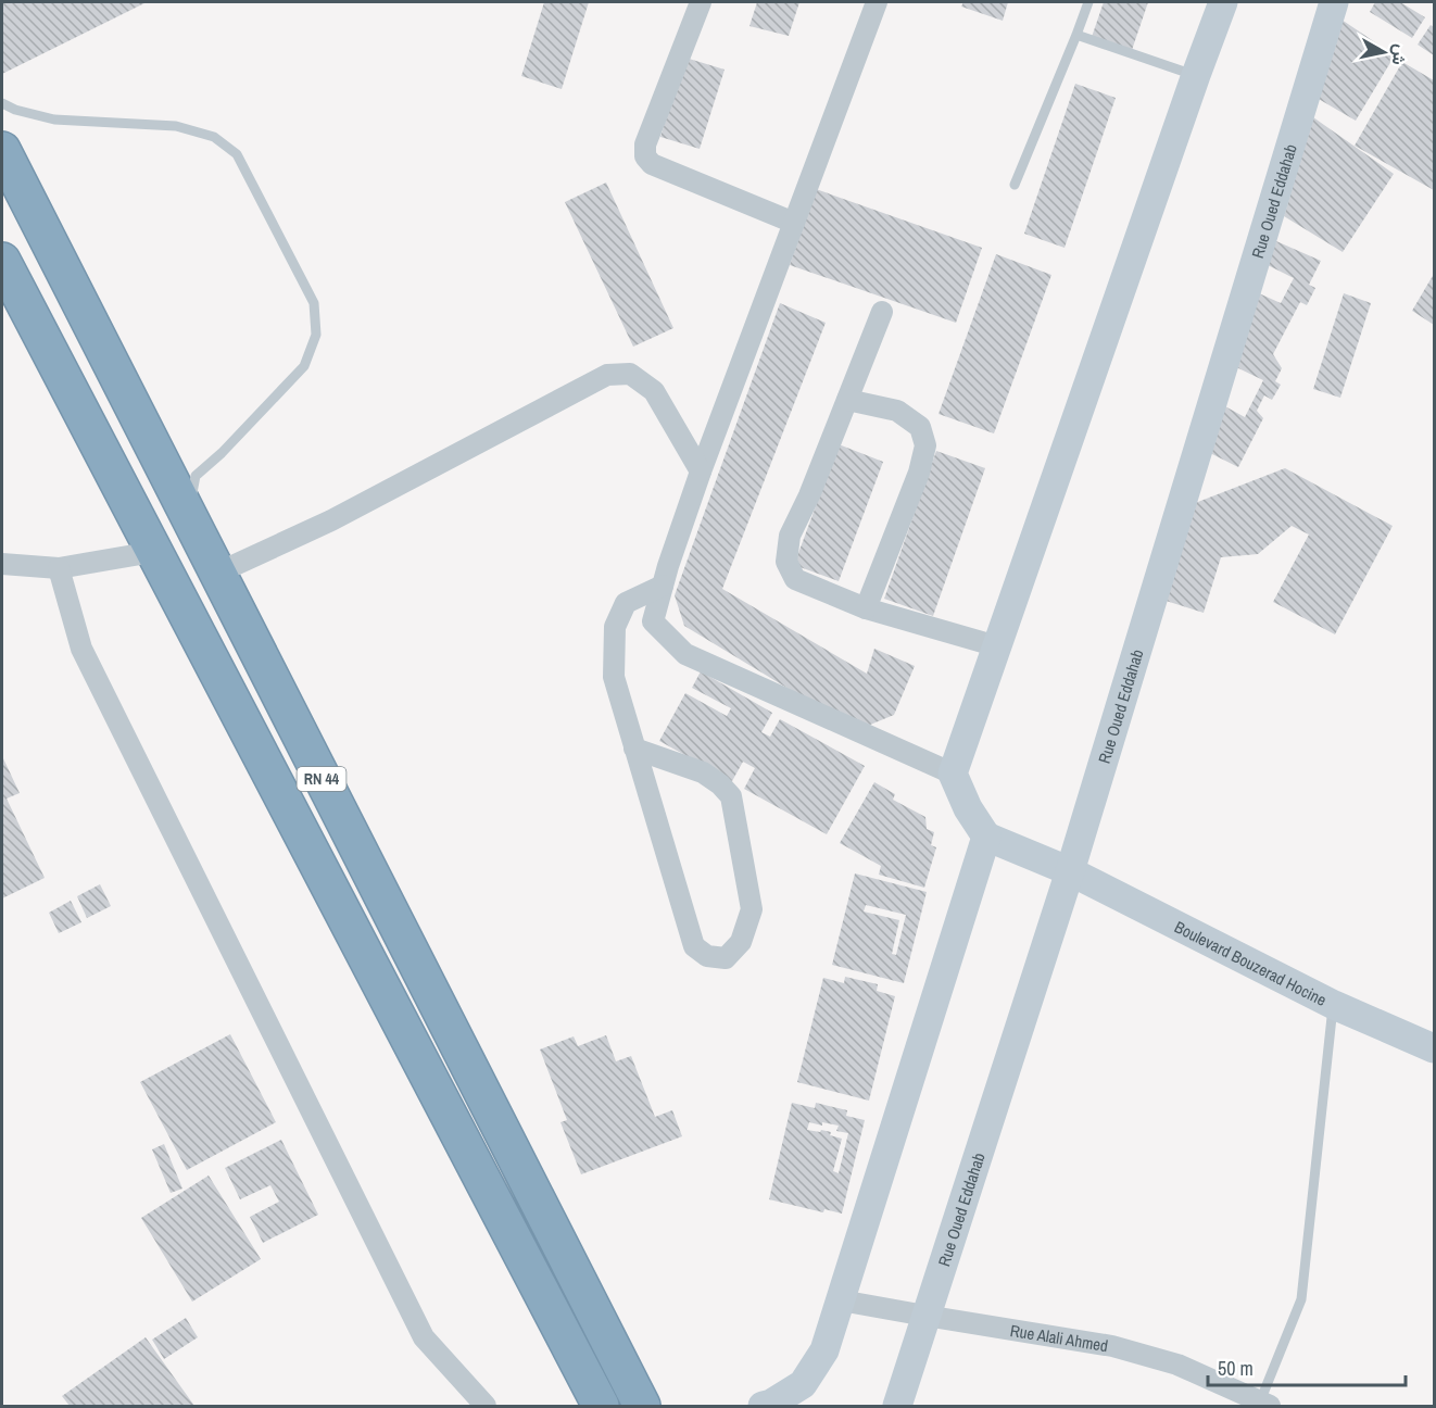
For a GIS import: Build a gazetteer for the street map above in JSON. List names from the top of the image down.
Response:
{
  "streets": {
    "highway": ["RN 44"],
    "main road": ["Rue Oued Eddahab", "Boulevard Bouzerad Hocine"],
    "street": ["Rue Alali Ahmed"]
  },
  "crossings": [
    ["Rue Oued Eddahab", "Boulevard Bouzerad Hocine"],
    ["Rue Oued Eddahab", "Rue Alali Ahmed"]
  ],
  "scale_bar": "50 m",
  "north": "right"
}
